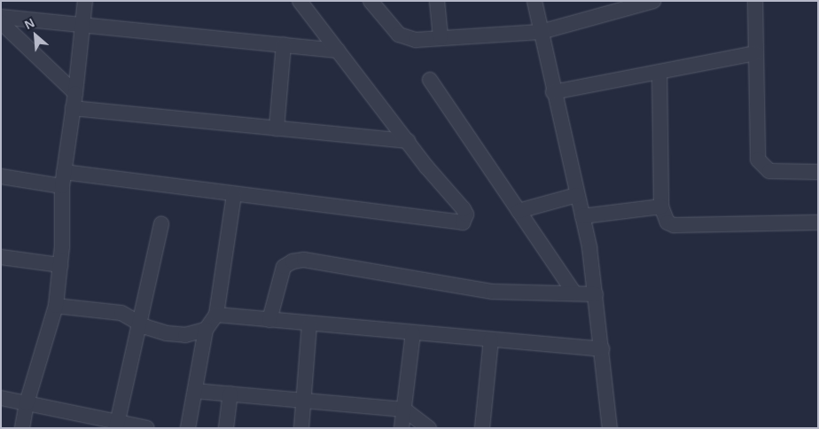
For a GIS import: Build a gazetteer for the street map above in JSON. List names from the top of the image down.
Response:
{
  "north": "top left"
}
